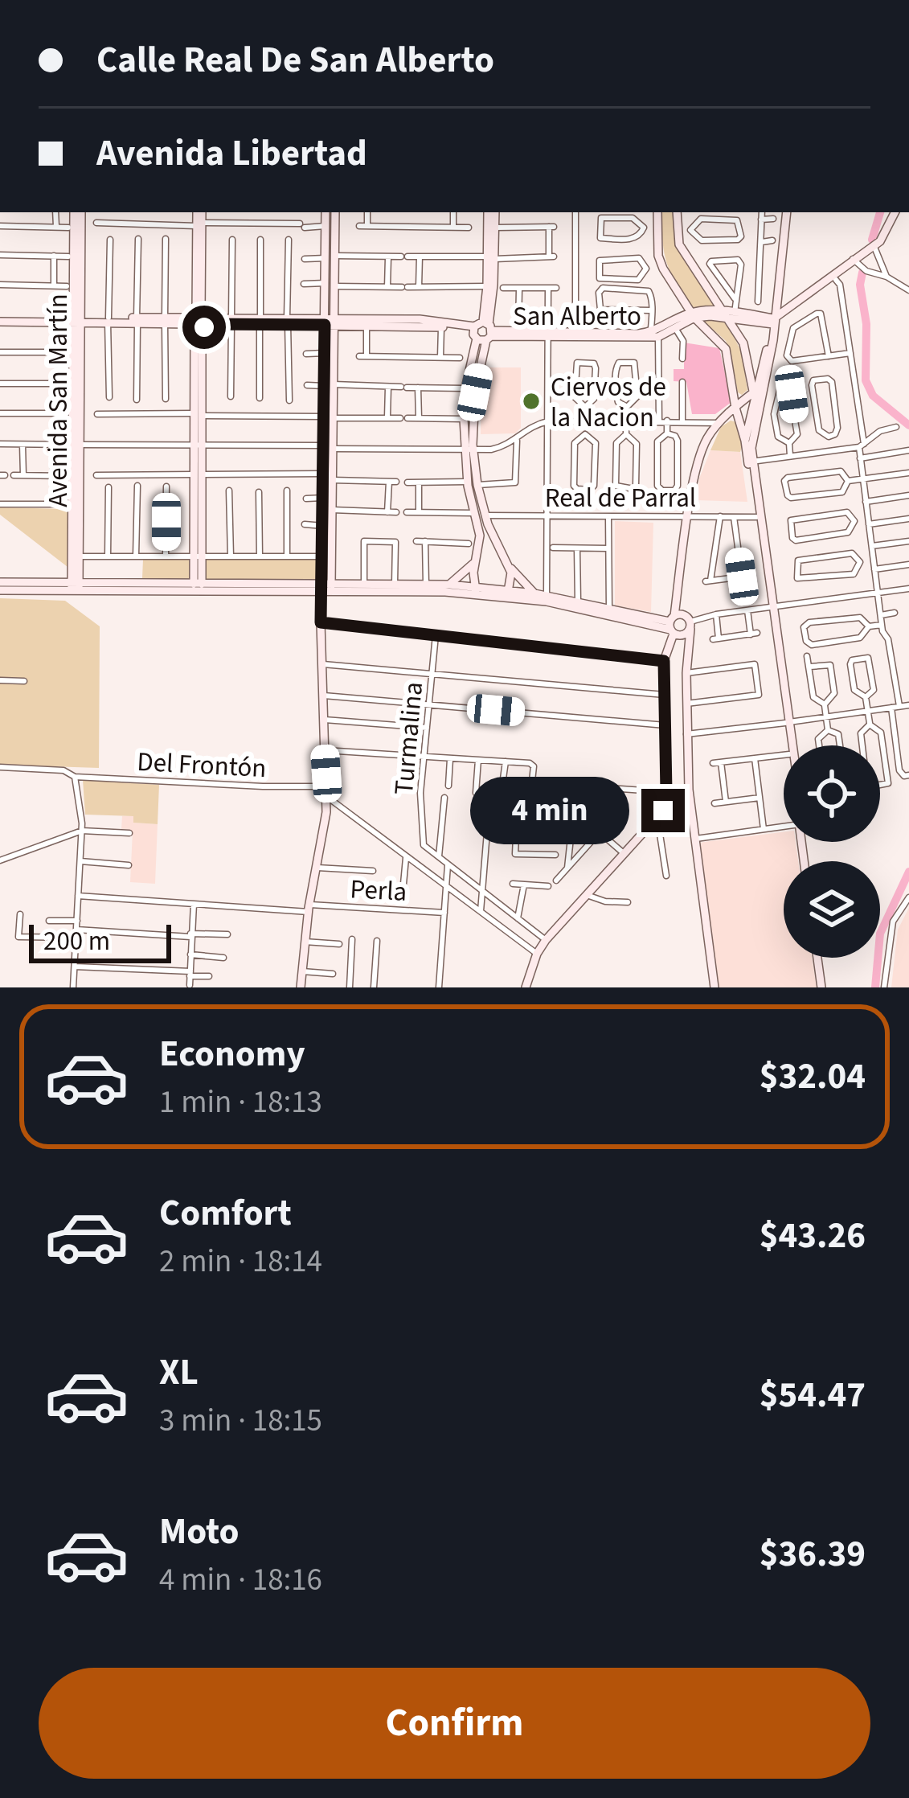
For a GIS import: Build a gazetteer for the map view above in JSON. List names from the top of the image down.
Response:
{
  "streets": {
    "street": [
      "San Alberto",
      "Avenida San Martín",
      "Real de Parral",
      "Turmalina",
      "Del Frontón",
      "Perla"
    ]
  },
  "places": ["Ciervos de la Nacion"],
  "scale_bar": "200 m",
  "page": {
    "banner": ["Calle Real De San Alberto", "Avenida Libertad"],
    "bubble": "4 min",
    "scale": "200 m",
    "list": [
      {
        "name": "Economy",
        "note": "1 min · 18:13",
        "value": "$32.04"
      },
      {
        "name": "Comfort",
        "note": "2 min · 18:14",
        "value": "$43.26"
      },
      {
        "name": "XL",
        "note": "3 min · 18:15",
        "value": "$54.47"
      },
      {
        "name": "Moto",
        "note": "4 min · 18:16",
        "value": "$36.39"
      }
    ],
    "buttons": "Confirm"
  }
}
